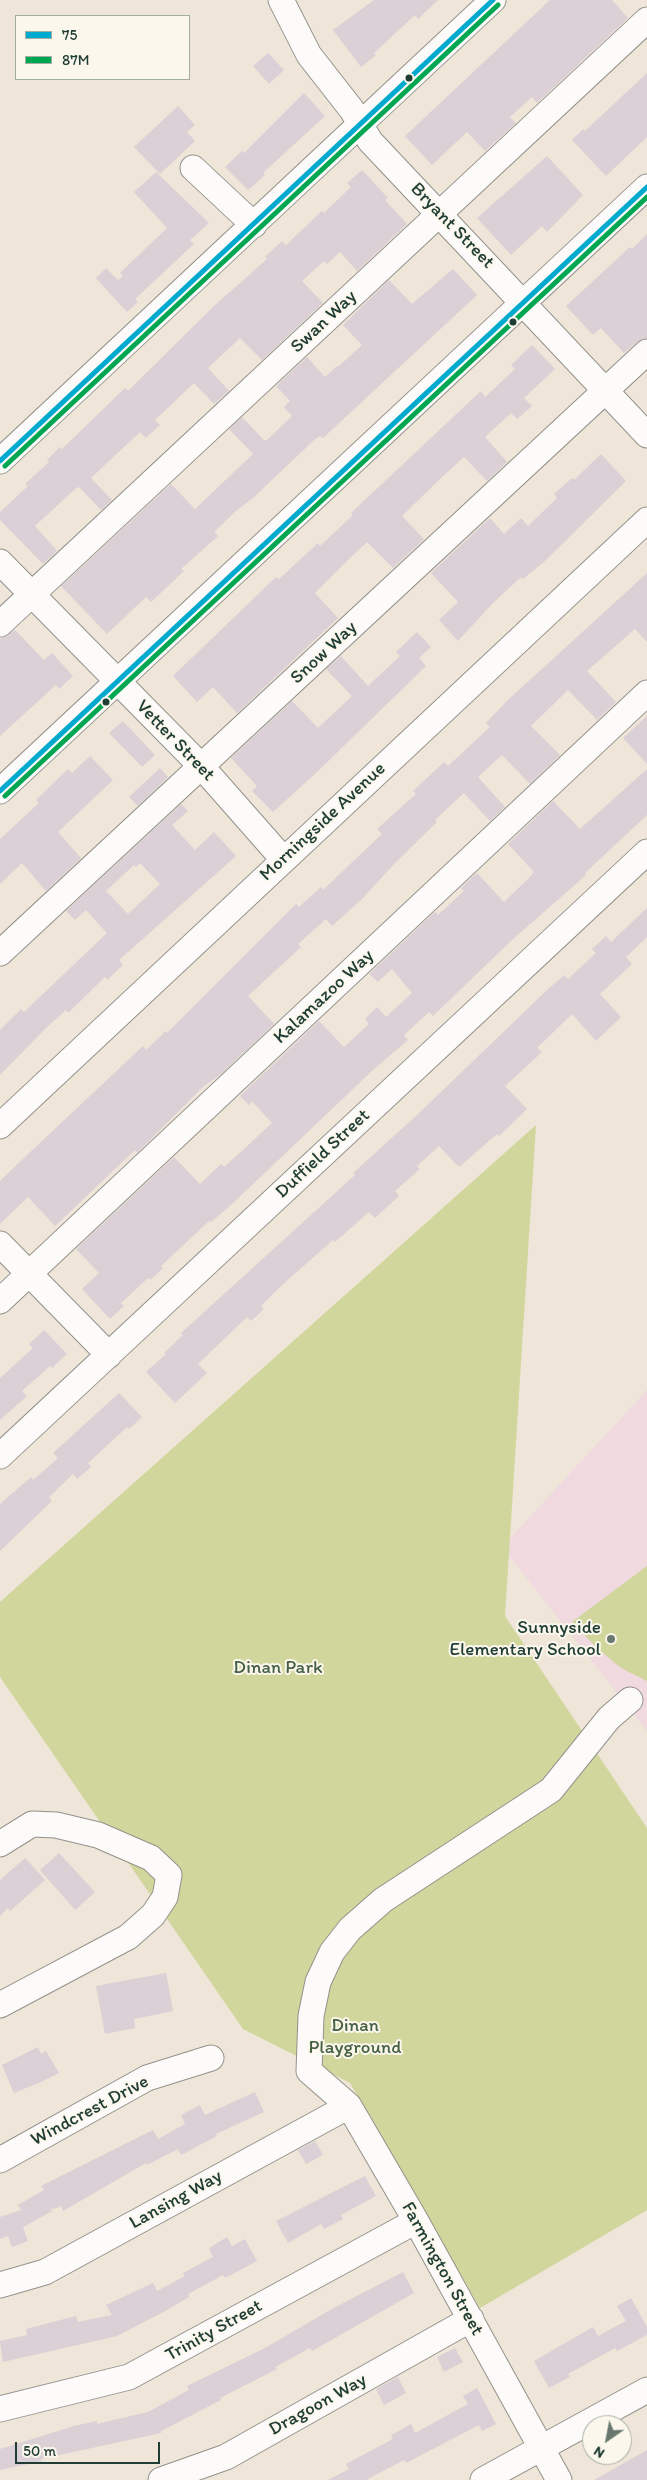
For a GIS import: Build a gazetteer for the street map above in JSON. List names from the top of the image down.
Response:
{
  "streets": {
    "street": [
      "Bryant Street",
      "Swan Way",
      "Snow Way",
      "Vetter Street",
      "Morningside Avenue",
      "Kalamazoo Way",
      "Duffield Street",
      "Windcrest Drive",
      "Lansing Way",
      "Farmington Street",
      "Trinity Street",
      "Dragoon Way"
    ]
  },
  "crossings": [
    ["Bryant Street", "Swan Way"],
    ["Bryant Street", "Snow Way"],
    ["Swan Way", "Vetter Street"],
    ["Snow Way", "Vetter Street"],
    ["Vetter Street", "Morningside Avenue"],
    ["Lansing Way", "Farmington Street"],
    ["Farmington Street", "Trinity Street"],
    ["Farmington Street", "Dragoon Way"]
  ],
  "parks": ["Dinan Park", "Dinan Playground"],
  "places": ["Sunnyside Elementary School"],
  "lines": ["transit line 75", "transit line 87M"],
  "legend": ["75", "87M"],
  "scale_bar": "50 m",
  "north": "bottom left"
}
